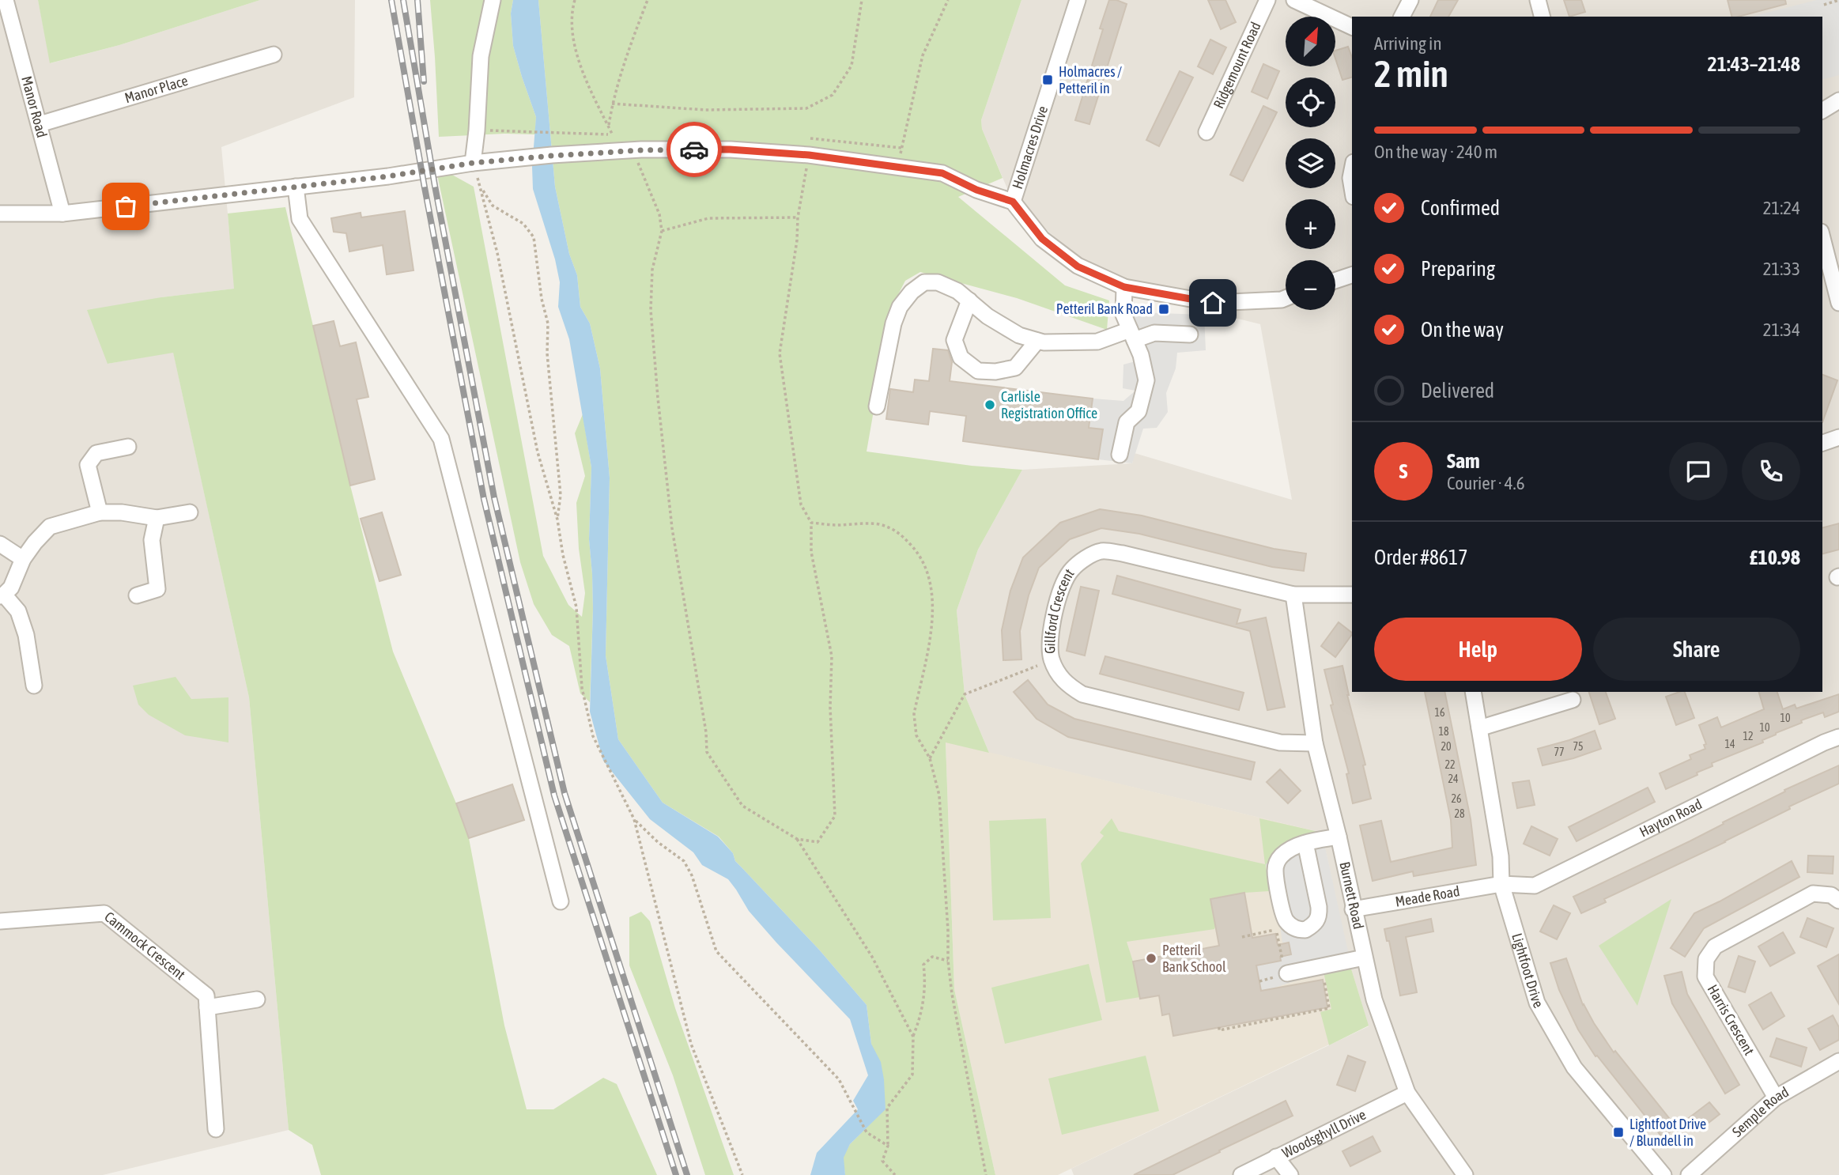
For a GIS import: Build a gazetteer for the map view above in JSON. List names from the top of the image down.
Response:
{
  "streets": {
    "street": [
      "Ridgemount Road",
      "Manor Place",
      "Manor Road",
      "Holmacres Drive",
      "Gillford Crescent",
      "Hayton Road",
      "Burnett Road",
      "Meade Road",
      "Cammock Crescent",
      "Lightfoot Drive",
      "Harris Crescent",
      "Semple Road",
      "Woodsghyll Drive"
    ]
  },
  "crossings": [
    ["Manor Place", "Manor Road"],
    ["Gillford Crescent", "Burnett Road"],
    ["Hayton Road", "Meade Road"],
    ["Hayton Road", "Lightfoot Drive"],
    ["Burnett Road", "Meade Road"],
    ["Burnett Road", "Woodsghyll Drive"],
    ["Meade Road", "Lightfoot Drive"],
    ["Harris Crescent", "Semple Road"]
  ],
  "places": {
    "transit": ["Holmacres / Petteril in", "Petteril Bank Road", "Lightfoot Drive / Blundell in"],
    "other": ["Carlisle Registration Office", "Petteril Bank School"]
  },
  "house_numbers": [
    "16",
    "10",
    "10",
    "18",
    "12",
    "14",
    "20",
    "75",
    "77",
    "22",
    "24",
    "26",
    "28"
  ],
  "north": "top right",
  "page": {
    "map_buttons": ["+", "−"],
    "heading": ["2 min", "Arriving in", "21:43–21:48"],
    "panel": [
      "Sam",
      "Courier · 4.6",
      "Order #8617",
      "£10.98"
    ],
    "bar": "On the way · 240 m",
    "list": [
      ["Confirmed", "21:24"],
      ["Preparing", "21:33"],
      ["On the way", "21:34"],
      "Delivered"
    ],
    "round": "S",
    "buttons": ["Help", "Share"]
  }
}
